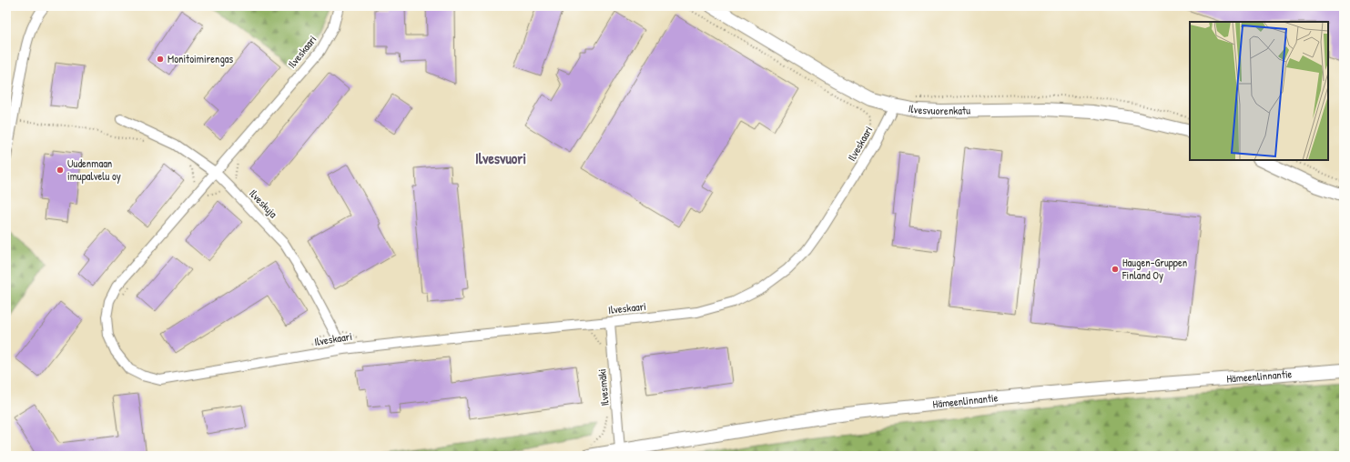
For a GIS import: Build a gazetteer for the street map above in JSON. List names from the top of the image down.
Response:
{
  "streets": {
    "main road": ["Ilvesvuorenkatu", "Hämeenlinnantie"],
    "street": ["Ilveskaari", "Ilveskuja", "Ilvesmäki"]
  },
  "crossings": [
    ["Ilveskaari", "Ilvesvuorenkatu"],
    ["Ilveskaari", "Ilveskuja"],
    ["Ilveskaari", "Ilvesmäki"],
    ["Hämeenlinnantie", "Ilvesmäki"]
  ],
  "districts": ["Ilvesvuori"],
  "places": ["Monitoimirengas", "Uudenmaan imupalvelu oy", "Haugen-Gruppen Finland Oy"]
}
